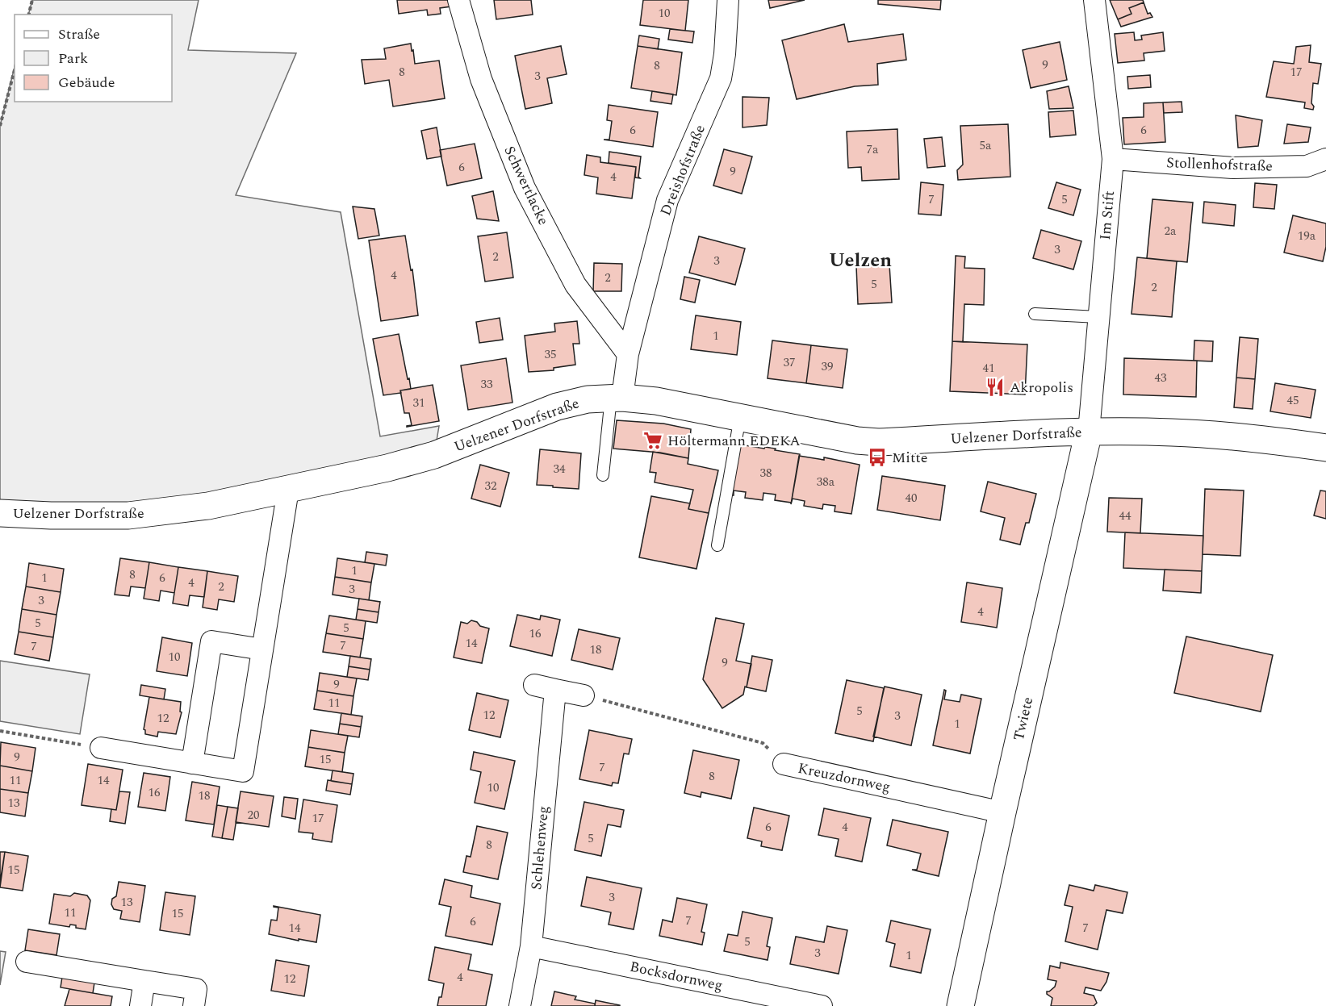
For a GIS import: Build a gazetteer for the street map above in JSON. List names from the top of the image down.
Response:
{
  "streets": {
    "street": [
      "Stollenhofstraße",
      "Dreishofstraße",
      "Schwertlacke",
      "Im Stift",
      "Uelzener Dorfstraße",
      "Twiete",
      "Kreuzdornweg",
      "Schlehenweg",
      "Bocksdornweg"
    ]
  },
  "crossings": [
    ["Stollenhofstraße", "Im Stift"],
    ["Dreishofstraße", "Schwertlacke"],
    ["Dreishofstraße", "Uelzener Dorfstraße"],
    ["Im Stift", "Uelzener Dorfstraße"],
    ["Im Stift", "Twiete"],
    ["Uelzener Dorfstraße", "Twiete"],
    ["Twiete", "Kreuzdornweg"],
    ["Schlehenweg", "Bocksdornweg"]
  ],
  "districts": ["Uelzen"],
  "places": {
    "restaurant": ["Akropolis"],
    "supermarket": ["Höltermann EDEKA"],
    "bus stop": ["Mitte"]
  },
  "house_numbers": [
    "10",
    "9",
    "8",
    "8",
    "17",
    "3",
    "6",
    "6",
    "5a",
    "7a",
    "6",
    "9",
    "4",
    "7",
    "5",
    "2a",
    "19a",
    "3",
    "2",
    "3",
    "4",
    "2",
    "5",
    "2",
    "1",
    "35",
    "37",
    "39",
    "41",
    "43",
    "33",
    "45",
    "31",
    "34",
    "38",
    "38a",
    "32",
    "40",
    "44",
    "1",
    "8",
    "1",
    "6",
    "4",
    "2",
    "3",
    "3",
    "4",
    "5",
    "5",
    "16",
    "14",
    "7",
    "7",
    "18",
    "10",
    "9",
    "9",
    "11",
    "5",
    "12",
    "3",
    "12",
    "1",
    "9",
    "15",
    "7",
    "8",
    "11",
    "14",
    "10",
    "16",
    "18",
    "13",
    "20",
    "17",
    "6",
    "4",
    "5",
    "8",
    "15",
    "3",
    "13",
    "11",
    "15",
    "7",
    "6",
    "14",
    "7",
    "5",
    "3",
    "1",
    "4",
    "12"
  ],
  "legend": ["Straße", "Park", "Gebäude"]
}
